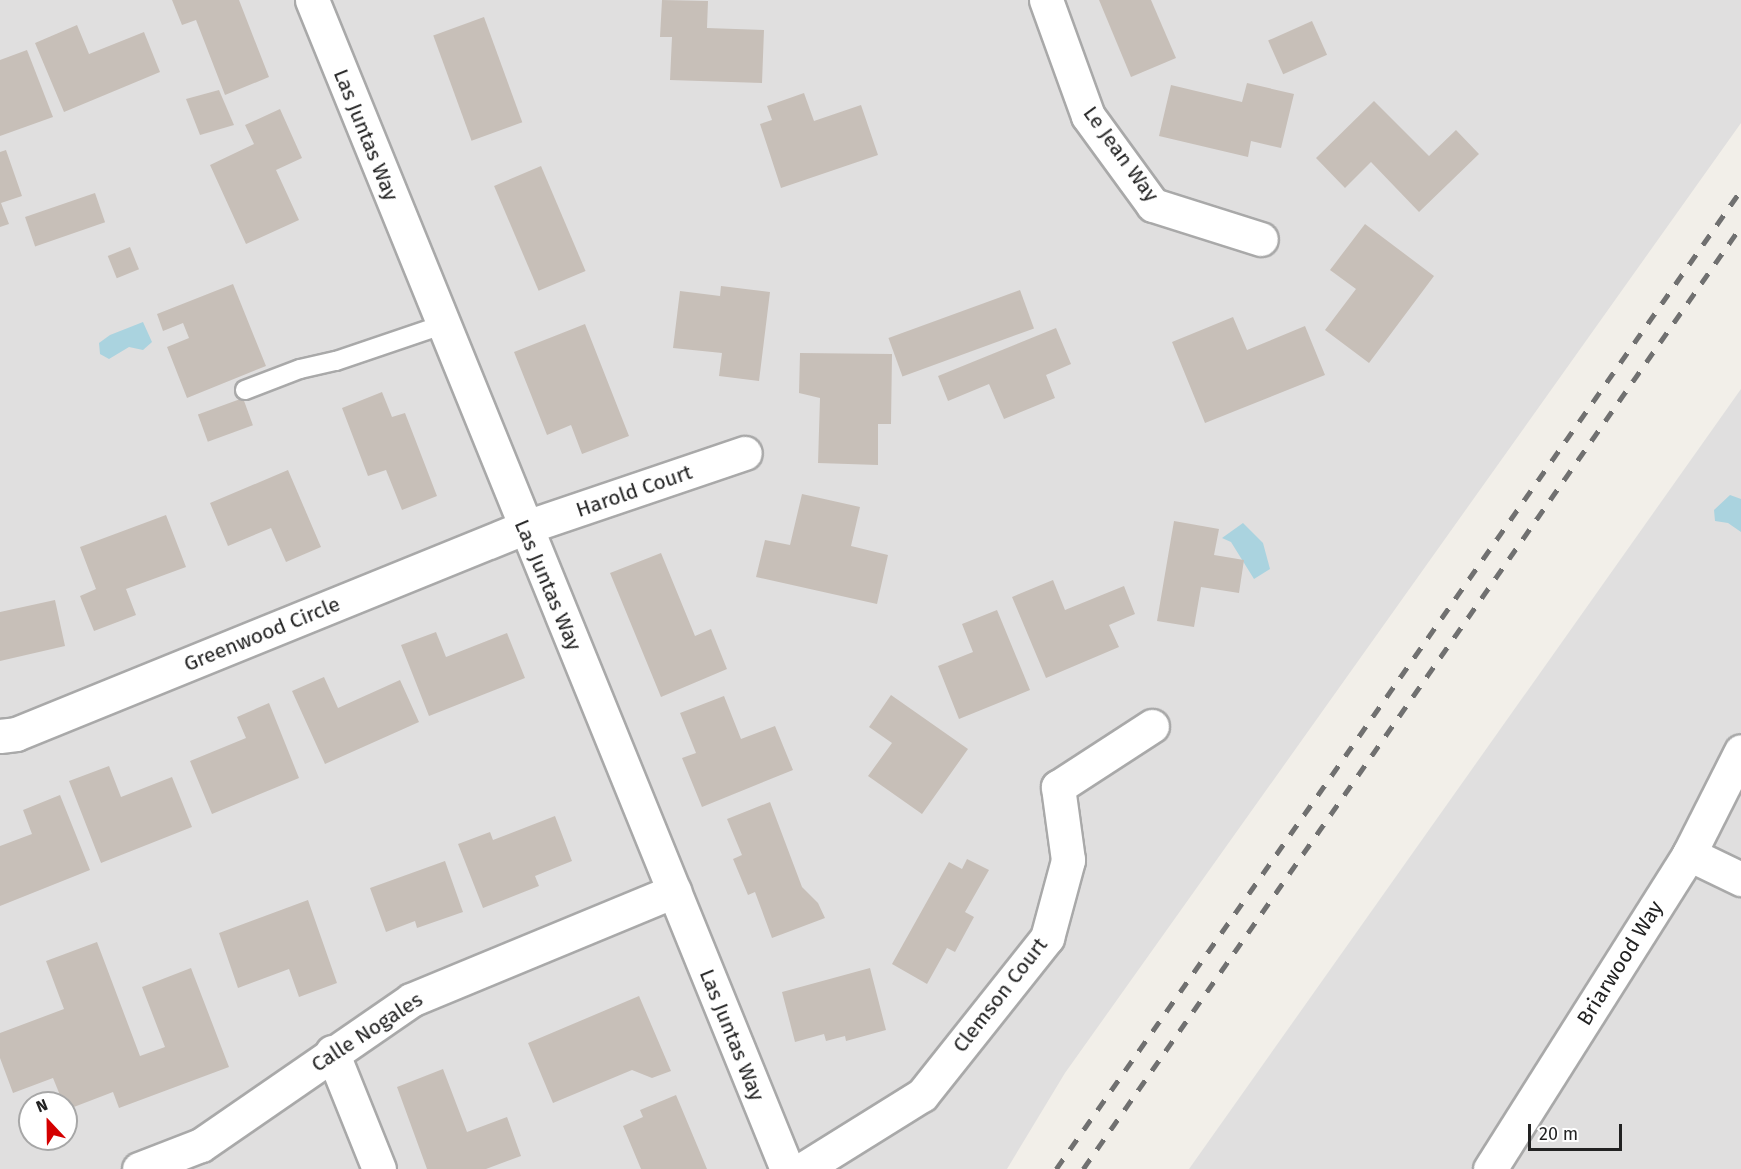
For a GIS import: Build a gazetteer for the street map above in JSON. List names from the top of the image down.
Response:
{
  "streets": {
    "street": [
      "Las Juntas Way",
      "Le Jean Way",
      "Harold Court",
      "Greenwood Circle",
      "Briarwood Way",
      "Clemson Court",
      "Calle Nogales"
    ]
  },
  "crossings": [
    ["Las Juntas Way", "Harold Court"],
    ["Las Juntas Way", "Greenwood Circle"],
    ["Las Juntas Way", "Calle Nogales"],
    ["Harold Court", "Greenwood Circle"]
  ],
  "scale_bar": "20 m",
  "north": "top"
}
